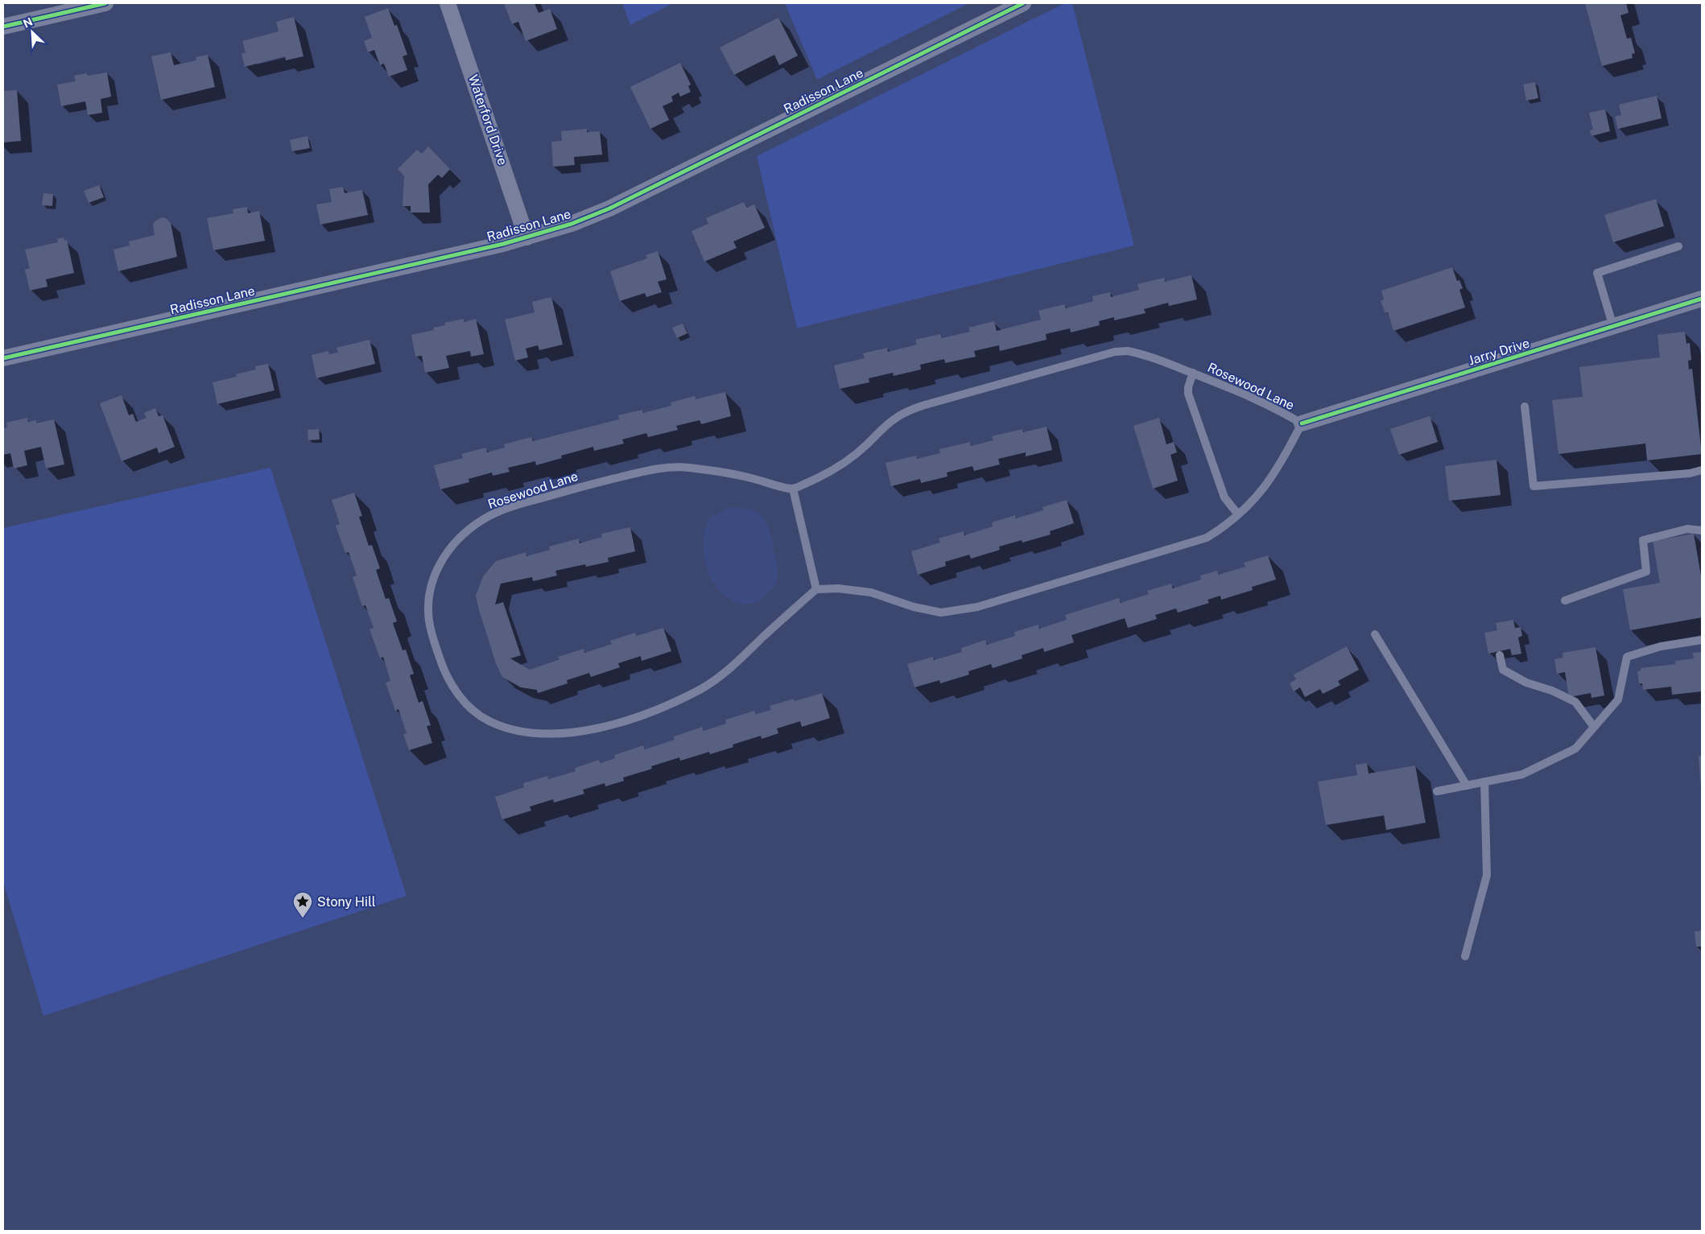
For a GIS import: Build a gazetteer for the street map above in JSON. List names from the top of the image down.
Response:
{
  "streets": {
    "street": ["Radisson Lane", "Waterford Drive", "Jarry Drive"],
    "lane": ["Rosewood Lane"]
  },
  "crossings": [
    ["Radisson Lane", "Waterford Drive"],
    ["Jarry Drive", "Rosewood Lane"]
  ],
  "places": {
    "place": ["Stony Hill"]
  },
  "north": "top left"
}
